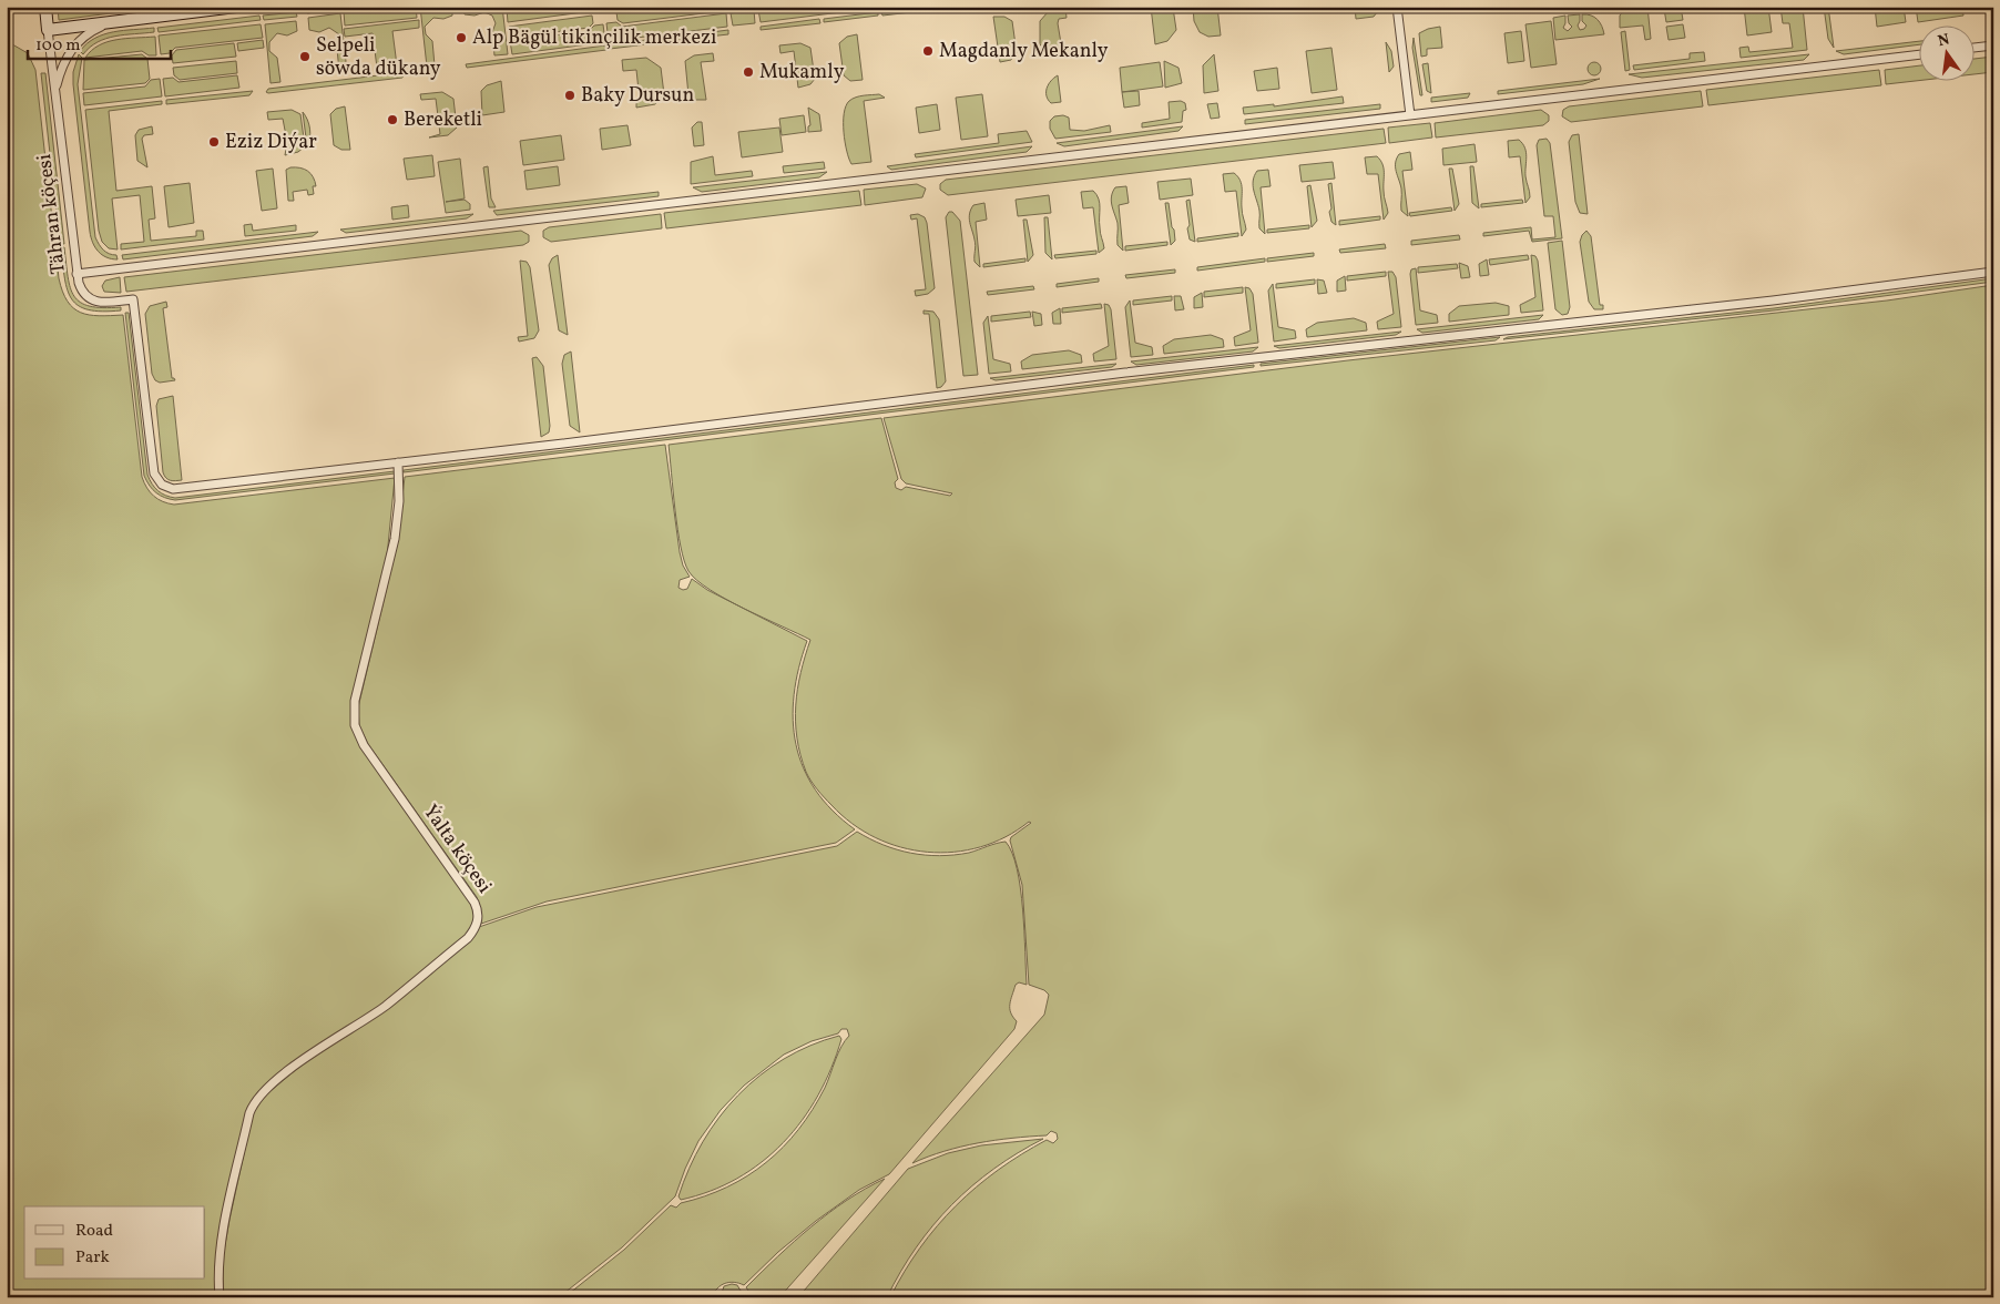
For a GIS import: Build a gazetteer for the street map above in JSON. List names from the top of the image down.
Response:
{
  "streets": {
    "street": ["Tähran köçesi", "Ýalta köçesi"]
  },
  "crossings": [
    ["Tähran köçesi", "Ýalta köçesi"]
  ],
  "places": [
    "Alp Bägül tikinçilik merkezi",
    "Magdanly Mekanly",
    "Selpeli söwda dükany",
    "Mukamly",
    "Baky Dursun",
    "Bereketli",
    "Eziz Diýar"
  ],
  "legend": ["Road", "Park"],
  "scale_bar": "100 m",
  "north": "top"
}
